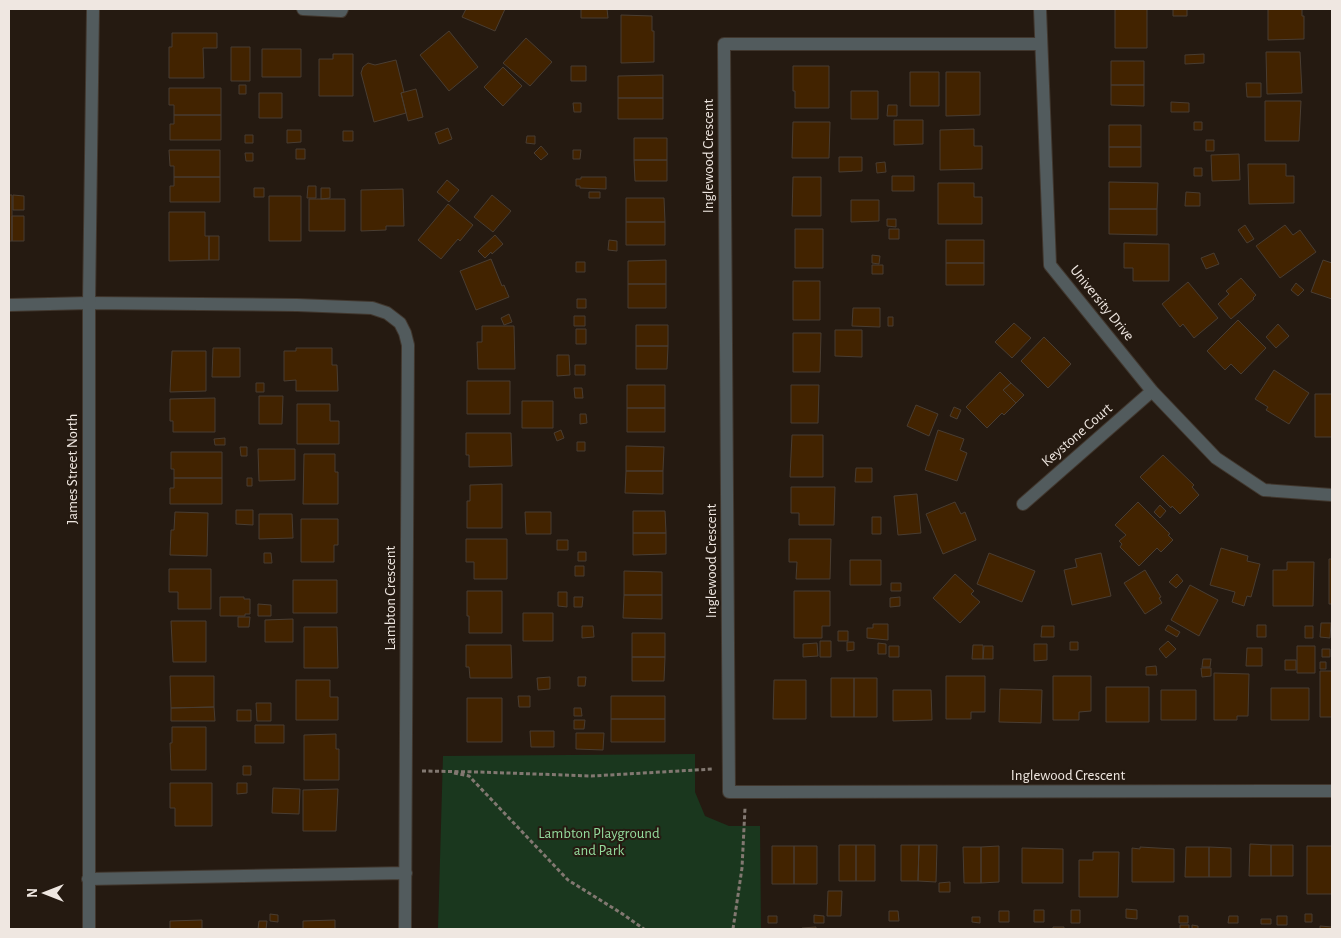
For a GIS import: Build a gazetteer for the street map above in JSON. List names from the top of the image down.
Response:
{
  "streets": {
    "street": [
      "Inglewood Crescent",
      "University Drive",
      "Keystone Court",
      "James Street North",
      "Lambton Crescent"
    ]
  },
  "crossings": [
    ["Inglewood Crescent", "University Drive"],
    ["University Drive", "Keystone Court"],
    ["James Street North", "Lambton Crescent"]
  ],
  "parks": ["Lambton Playground and Park"],
  "north": "left"
}
